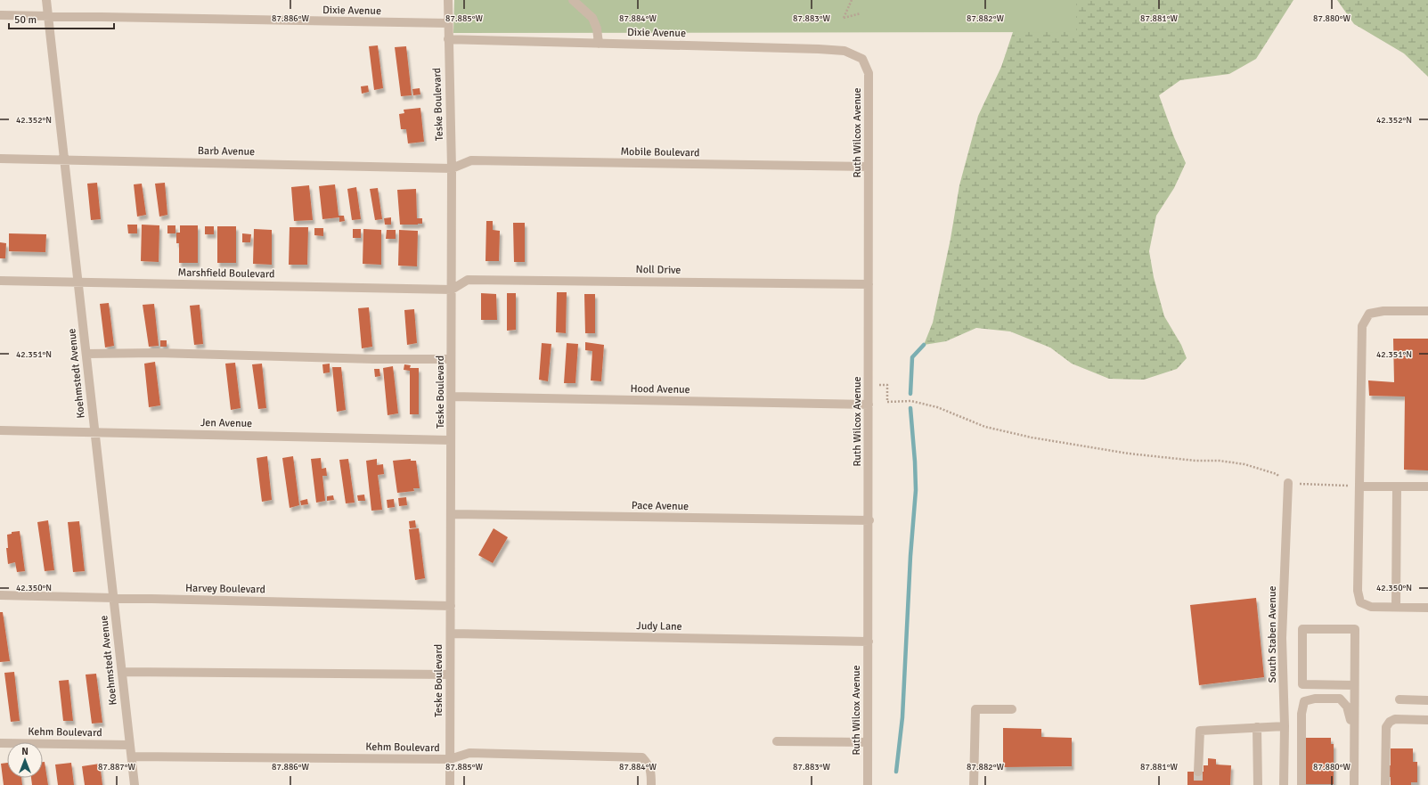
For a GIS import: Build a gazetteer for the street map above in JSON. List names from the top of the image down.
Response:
{
  "streets": {
    "street": [
      "Dixie Avenue",
      "Teske Boulevard",
      "Ruth Wilcox Avenue",
      "Barb Avenue",
      "Mobile Boulevard",
      "Noll Drive",
      "Marshfield Boulevard",
      "Koehmstedt Avenue",
      "Hood Avenue",
      "Jen Avenue",
      "Pace Avenue",
      "Harvey Boulevard",
      "Judy Lane",
      "South Staben Avenue",
      "Kehm Boulevard"
    ]
  },
  "crossings": [
    ["Dixie Avenue", "Teske Boulevard"],
    ["Dixie Avenue", "Ruth Wilcox Avenue"],
    ["Dixie Avenue", "Koehmstedt Avenue"],
    ["Teske Boulevard", "Barb Avenue"],
    ["Teske Boulevard", "Mobile Boulevard"],
    ["Teske Boulevard", "Noll Drive"],
    ["Teske Boulevard", "Marshfield Boulevard"],
    ["Teske Boulevard", "Hood Avenue"],
    ["Teske Boulevard", "Jen Avenue"],
    ["Teske Boulevard", "Pace Avenue"],
    ["Teske Boulevard", "Harvey Boulevard"],
    ["Teske Boulevard", "Judy Lane"],
    ["Teske Boulevard", "Kehm Boulevard"],
    ["Ruth Wilcox Avenue", "Mobile Boulevard"],
    ["Ruth Wilcox Avenue", "Noll Drive"],
    ["Ruth Wilcox Avenue", "Hood Avenue"],
    ["Ruth Wilcox Avenue", "Pace Avenue"],
    ["Ruth Wilcox Avenue", "Judy Lane"],
    ["Barb Avenue", "Mobile Boulevard"],
    ["Barb Avenue", "Koehmstedt Avenue"],
    ["Noll Drive", "Marshfield Boulevard"],
    ["Marshfield Boulevard", "Koehmstedt Avenue"],
    ["Koehmstedt Avenue", "Jen Avenue"],
    ["Koehmstedt Avenue", "Harvey Boulevard"],
    ["Koehmstedt Avenue", "Kehm Boulevard"]
  ],
  "scale_bar": "50 m",
  "north": "top",
  "coordinates": [
    "87.886°W",
    "87.885°W",
    "87.884°W",
    "87.883°W",
    "87.882°W",
    "87.881°W",
    "87.880°W",
    "42.352°N",
    "42.351°N",
    "42.350°N",
    "87.887°W"
  ]
}
